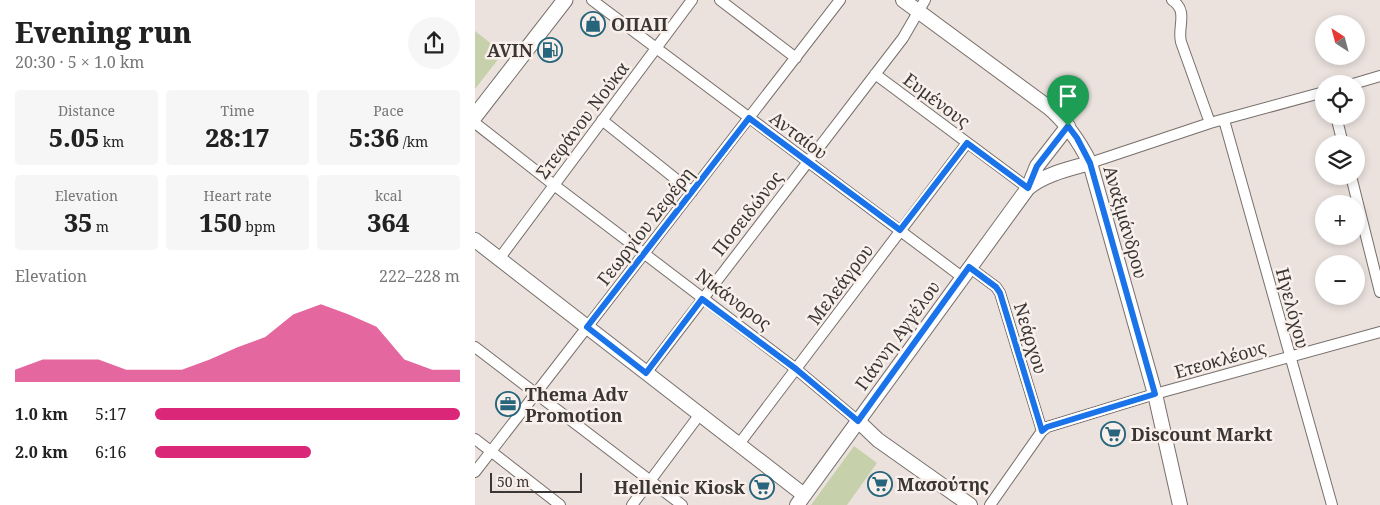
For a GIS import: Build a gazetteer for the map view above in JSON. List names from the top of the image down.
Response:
{
  "streets": {
    "street": [
      "Ευμένους",
      "Στεφάνου Νούκα",
      "Ανταίου",
      "Ποσειδώνος",
      "Αναξιμάνδρου",
      "Γεωργίου Σεφέρη",
      "Μελεάγρου",
      "Νικάνορος",
      "Ηγελόχου",
      "Γιάννη Αγγέλου",
      "Νεάρχου",
      "Ετεοκλέους"
    ]
  },
  "crossings": [
    ["Ευμένους", "Ποσειδώνος"],
    ["Ευμένους", "Μελεάγρου"],
    ["Ευμένους", "Γιάννη Αγγέλου"],
    ["Στεφάνου Νούκα", "Ανταίου"],
    ["Στεφάνου Νούκα", "Νικάνορος"],
    ["Ανταίου", "Ποσειδώνος"],
    ["Ανταίου", "Γεωργίου Σεφέρη"],
    ["Ανταίου", "Μελεάγρου"],
    ["Ανταίου", "Γιάννη Αγγέλου"],
    ["Ανταίου", "Νεάρχου"],
    ["Ποσειδώνος", "Αναξιμάνδρου"],
    ["Ποσειδώνος", "Νικάνορος"],
    ["Αναξιμάνδρου", "Γιάννη Αγγέλου"],
    ["Αναξιμάνδρου", "Ετεοκλέους"],
    ["Γεωργίου Σεφέρη", "Νικάνορος"],
    ["Μελεάγρου", "Νικάνορος"],
    ["Νικάνορος", "Γιάννη Αγγέλου"],
    ["Ηγελόχου", "Ετεοκλέους"],
    ["Γιάννη Αγγέλου", "Νεάρχου"],
    ["Νεάρχου", "Ετεοκλέους"]
  ],
  "places": {
    "shop": ["ΟΠΑΠ"],
    "fuel station": ["AVIN"],
    "office": ["Thema Adv Promotion"],
    "supermarket": ["Discount Markt", "Μασούτης", "Hellenic Kiosk"]
  },
  "scale_bar": "50 m",
  "north": "top left",
  "page": {
    "heading": ["Evening run", "20:30 · 5 × 1.0 km"],
    "map_buttons": ["+", "−"],
    "stats": [
      ["Distance", "5.05 km"],
      ["Time", "28:17"],
      ["Pace", "5:36 /km"],
      ["Elevation", "35 m"],
      ["Heart rate", "150 bpm"],
      ["kcal", "364"]
    ],
    "chart": ["Elevation", "222–228 m"],
    "list": [
      {
        "name": "1.0 km",
        "note": "5:17"
      },
      {
        "name": "2.0 km",
        "note": "6:16"
      }
    ],
    "scale": "50 m"
  }
}
